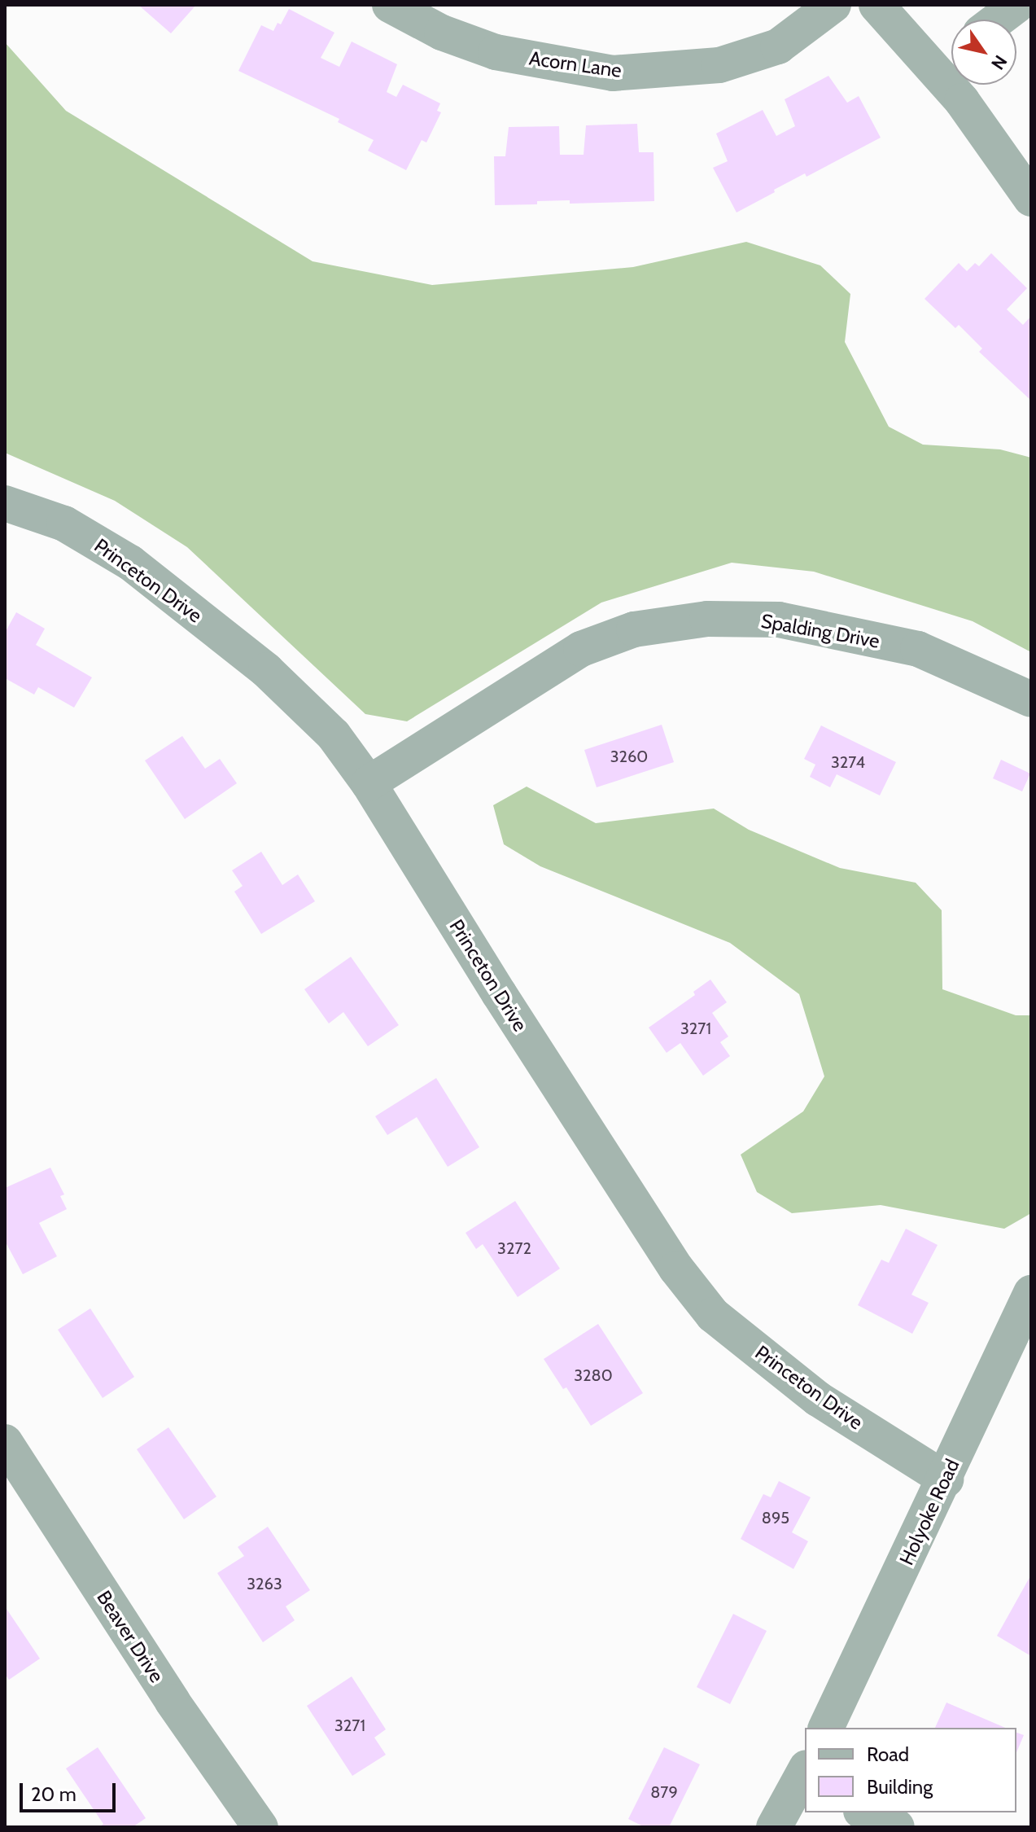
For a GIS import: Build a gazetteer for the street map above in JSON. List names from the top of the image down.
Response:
{
  "streets": {
    "street": [
      "Acorn Lane",
      "Princeton Drive",
      "Spalding Drive",
      "Holyoke Road",
      "Beaver Drive"
    ]
  },
  "crossings": [
    ["Princeton Drive", "Spalding Drive"],
    ["Princeton Drive", "Holyoke Road"]
  ],
  "house_numbers": [
    "3260",
    "3274",
    "3271",
    "3272",
    "3280",
    "895",
    "3263",
    "3271",
    "879"
  ],
  "legend": ["Road", "Building"],
  "scale_bar": "20 m",
  "north": "bottom right"
}
